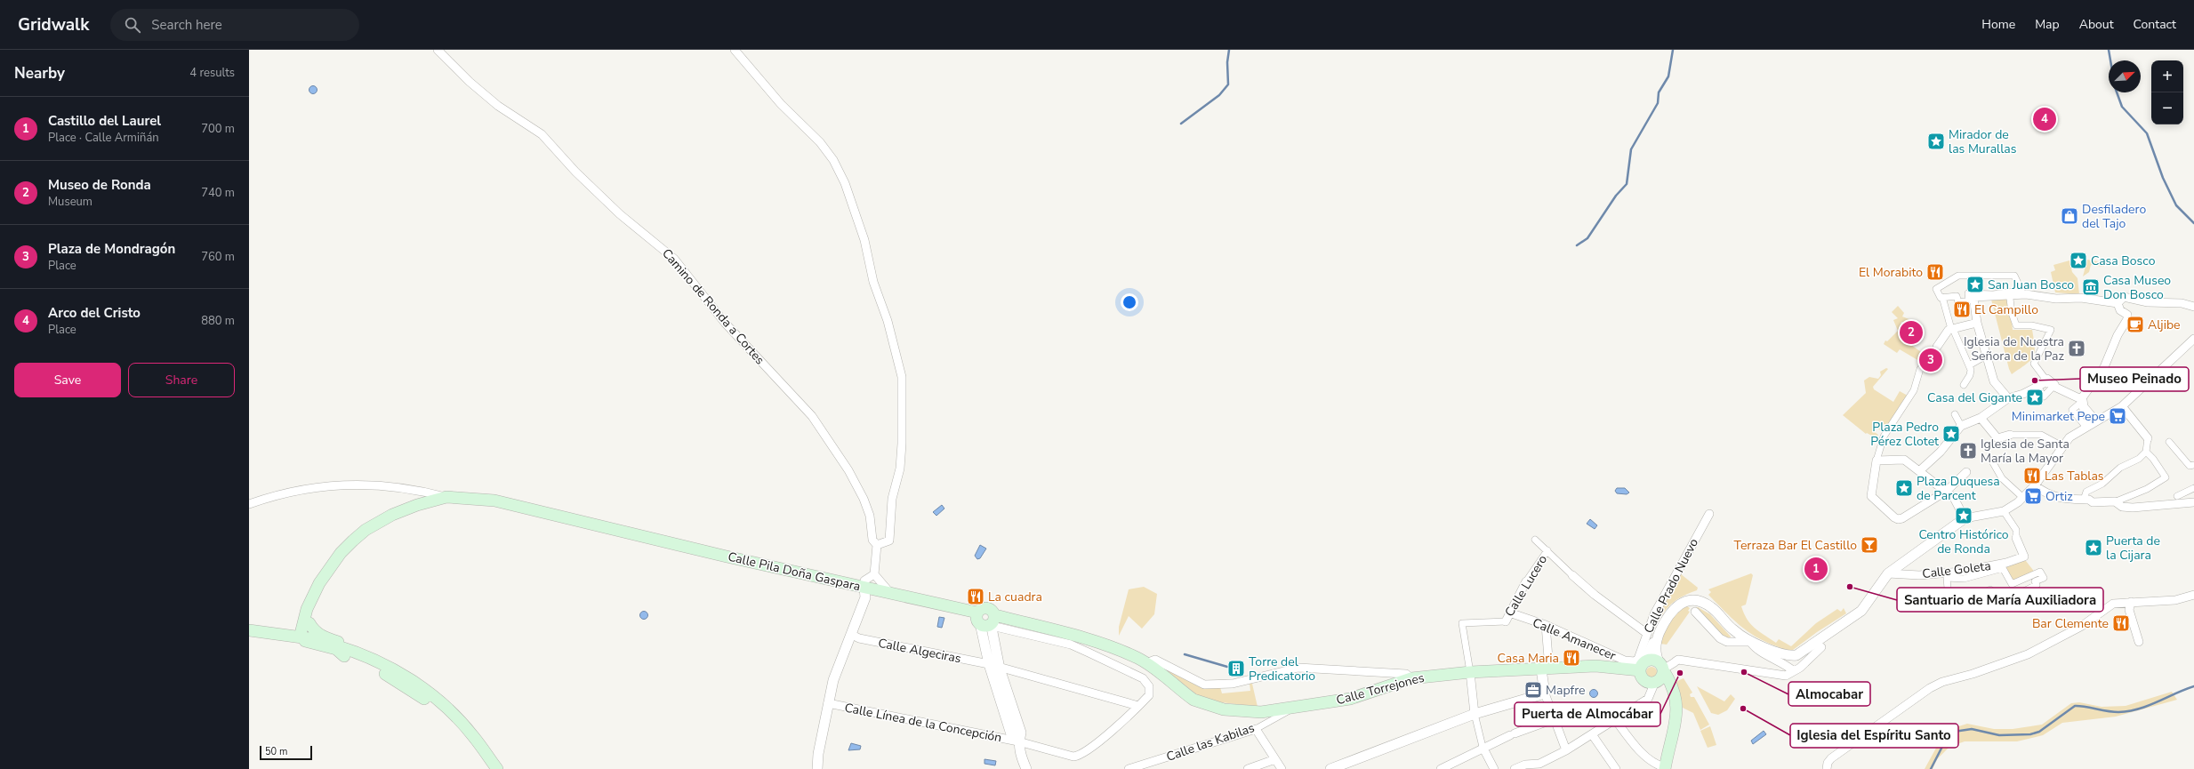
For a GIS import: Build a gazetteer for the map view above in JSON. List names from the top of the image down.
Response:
{
  "streets": {
    "main road": ["Calle Pila Doña Gaspara", "Calle Torrejones"],
    "street": [
      "Camino de Ronda a Cortes",
      "Calle Goleta",
      "Calle Lucero",
      "Calle Prado Nuevo",
      "Calle Amanecer",
      "Calle Algeciras",
      "Calle Línea de la Concepción",
      "Calle las Kabilas"
    ]
  },
  "crossings": [
    ["Calle Pila Doña Gaspara", "Calle Torrejones"],
    ["Calle Pila Doña Gaspara", "Calle Línea de la Concepción"],
    ["Calle Lucero", "Calle Amanecer"],
    ["Calle Prado Nuevo", "Calle Amanecer"],
    ["Calle Prado Nuevo", "Calle Torrejones"],
    ["Calle Amanecer", "Calle Torrejones"],
    ["Calle Algeciras", "Calle Línea de la Concepción"],
    ["Calle Torrejones", "Calle las Kabilas"]
  ],
  "places": {
    "place": [
      "Mirador de las Murallas",
      "Casa Bosco",
      "San Juan Bosco",
      "Casa del Gigante",
      "Plaza Pedro Pérez Clotet",
      "Plaza Duquesa de Parcent",
      "Centro Histórico de Ronda",
      "Puerta de la Cijara"
    ],
    "shop": ["Desfiladero del Tajo"],
    "restaurant": [
      "El Morabito",
      "El Campillo",
      "Las Tablas",
      "La cuadra",
      "Bar Clemente",
      "Casa Maria"
    ],
    "museum": ["Casa Museo Don Bosco"],
    "cafe": ["Aljibe"],
    "church": ["Iglesia de Nuestra Señora de la Paz", "Iglesia de Santa María la Mayor"],
    "other": [
      "Museo Peinado",
      "Santuario de María Auxiliadora",
      "Almocabar",
      "Puerta de Almocábar",
      "Iglesia del Espíritu Santo"
    ],
    "supermarket": ["Minimarket Pepe", "Ortiz"],
    "bar": ["Terraza Bar El Castillo"],
    "building": ["Torre del Predicatorio"],
    "office": ["Mapfre"]
  },
  "scale_bar": "50 m",
  "north": "top right",
  "page": {
    "header": "Gridwalk",
    "search": "Search here",
    "nav": [
      "Home",
      "Map",
      "About",
      "Contact"
    ],
    "heading": ["Nearby", "4 results"],
    "map_buttons": ["+", "−"],
    "list": [
      {
        "mark": "1",
        "name": "Castillo del Laurel",
        "note": "Place · Calle Armiñán",
        "value": "700 m"
      },
      {
        "mark": "2",
        "name": "Museo de Ronda",
        "note": "Museum",
        "value": "740 m"
      },
      {
        "mark": "3",
        "name": "Plaza de Mondragón",
        "note": "Place",
        "value": "760 m"
      },
      {
        "mark": "4",
        "name": "Arco del Cristo",
        "note": "Place",
        "value": "880 m"
      }
    ],
    "pins": [
      "4",
      "2",
      "3",
      "1"
    ],
    "buttons": ["Save", "Share"],
    "scale": "50 m"
  }
}
